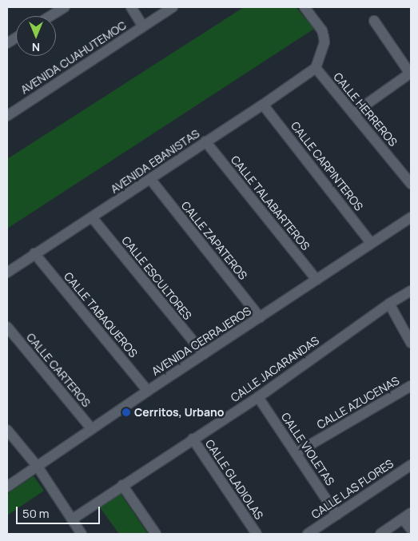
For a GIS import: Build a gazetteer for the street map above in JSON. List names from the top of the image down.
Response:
{
  "streets": {
    "street": [
      "AVENIDA CUAHUTEMOC",
      "CALLE HERREROS",
      "AVENIDA EBANISTAS",
      "CALLE CARPINTEROS",
      "CALLE TALABARTEROS",
      "CALLE ZAPATEROS",
      "CALLE ESCULTORES",
      "CALLE TABAQUEROS",
      "AVENIDA CERRAJEROS",
      "CALLE JACARANDAS",
      "CALLE CARTEROS",
      "CALLE AZUCENAS",
      "CALLE VIOLETAS",
      "CALLE GLADIOLAS",
      "CALLE LAS FLORES"
    ]
  },
  "crossings": [
    ["CALLE HERREROS", "AVENIDA EBANISTAS"],
    ["AVENIDA EBANISTAS", "CALLE CARPINTEROS"],
    ["AVENIDA EBANISTAS", "CALLE TALABARTEROS"],
    ["AVENIDA EBANISTAS", "CALLE ZAPATEROS"],
    ["AVENIDA EBANISTAS", "CALLE ESCULTORES"],
    ["AVENIDA EBANISTAS", "CALLE TABAQUEROS"],
    ["CALLE CARPINTEROS", "AVENIDA CERRAJEROS"],
    ["CALLE TALABARTEROS", "AVENIDA CERRAJEROS"],
    ["CALLE ZAPATEROS", "AVENIDA CERRAJEROS"],
    ["CALLE ESCULTORES", "AVENIDA CERRAJEROS"],
    ["CALLE TABAQUEROS", "AVENIDA CERRAJEROS"],
    ["AVENIDA CERRAJEROS", "CALLE CARTEROS"],
    ["CALLE JACARANDAS", "CALLE VIOLETAS"],
    ["CALLE JACARANDAS", "CALLE GLADIOLAS"],
    ["CALLE AZUCENAS", "CALLE VIOLETAS"],
    ["CALLE VIOLETAS", "CALLE LAS FLORES"]
  ],
  "places": ["Cerritos, Urbano"],
  "scale_bar": "50 m",
  "north": "bottom"
}
